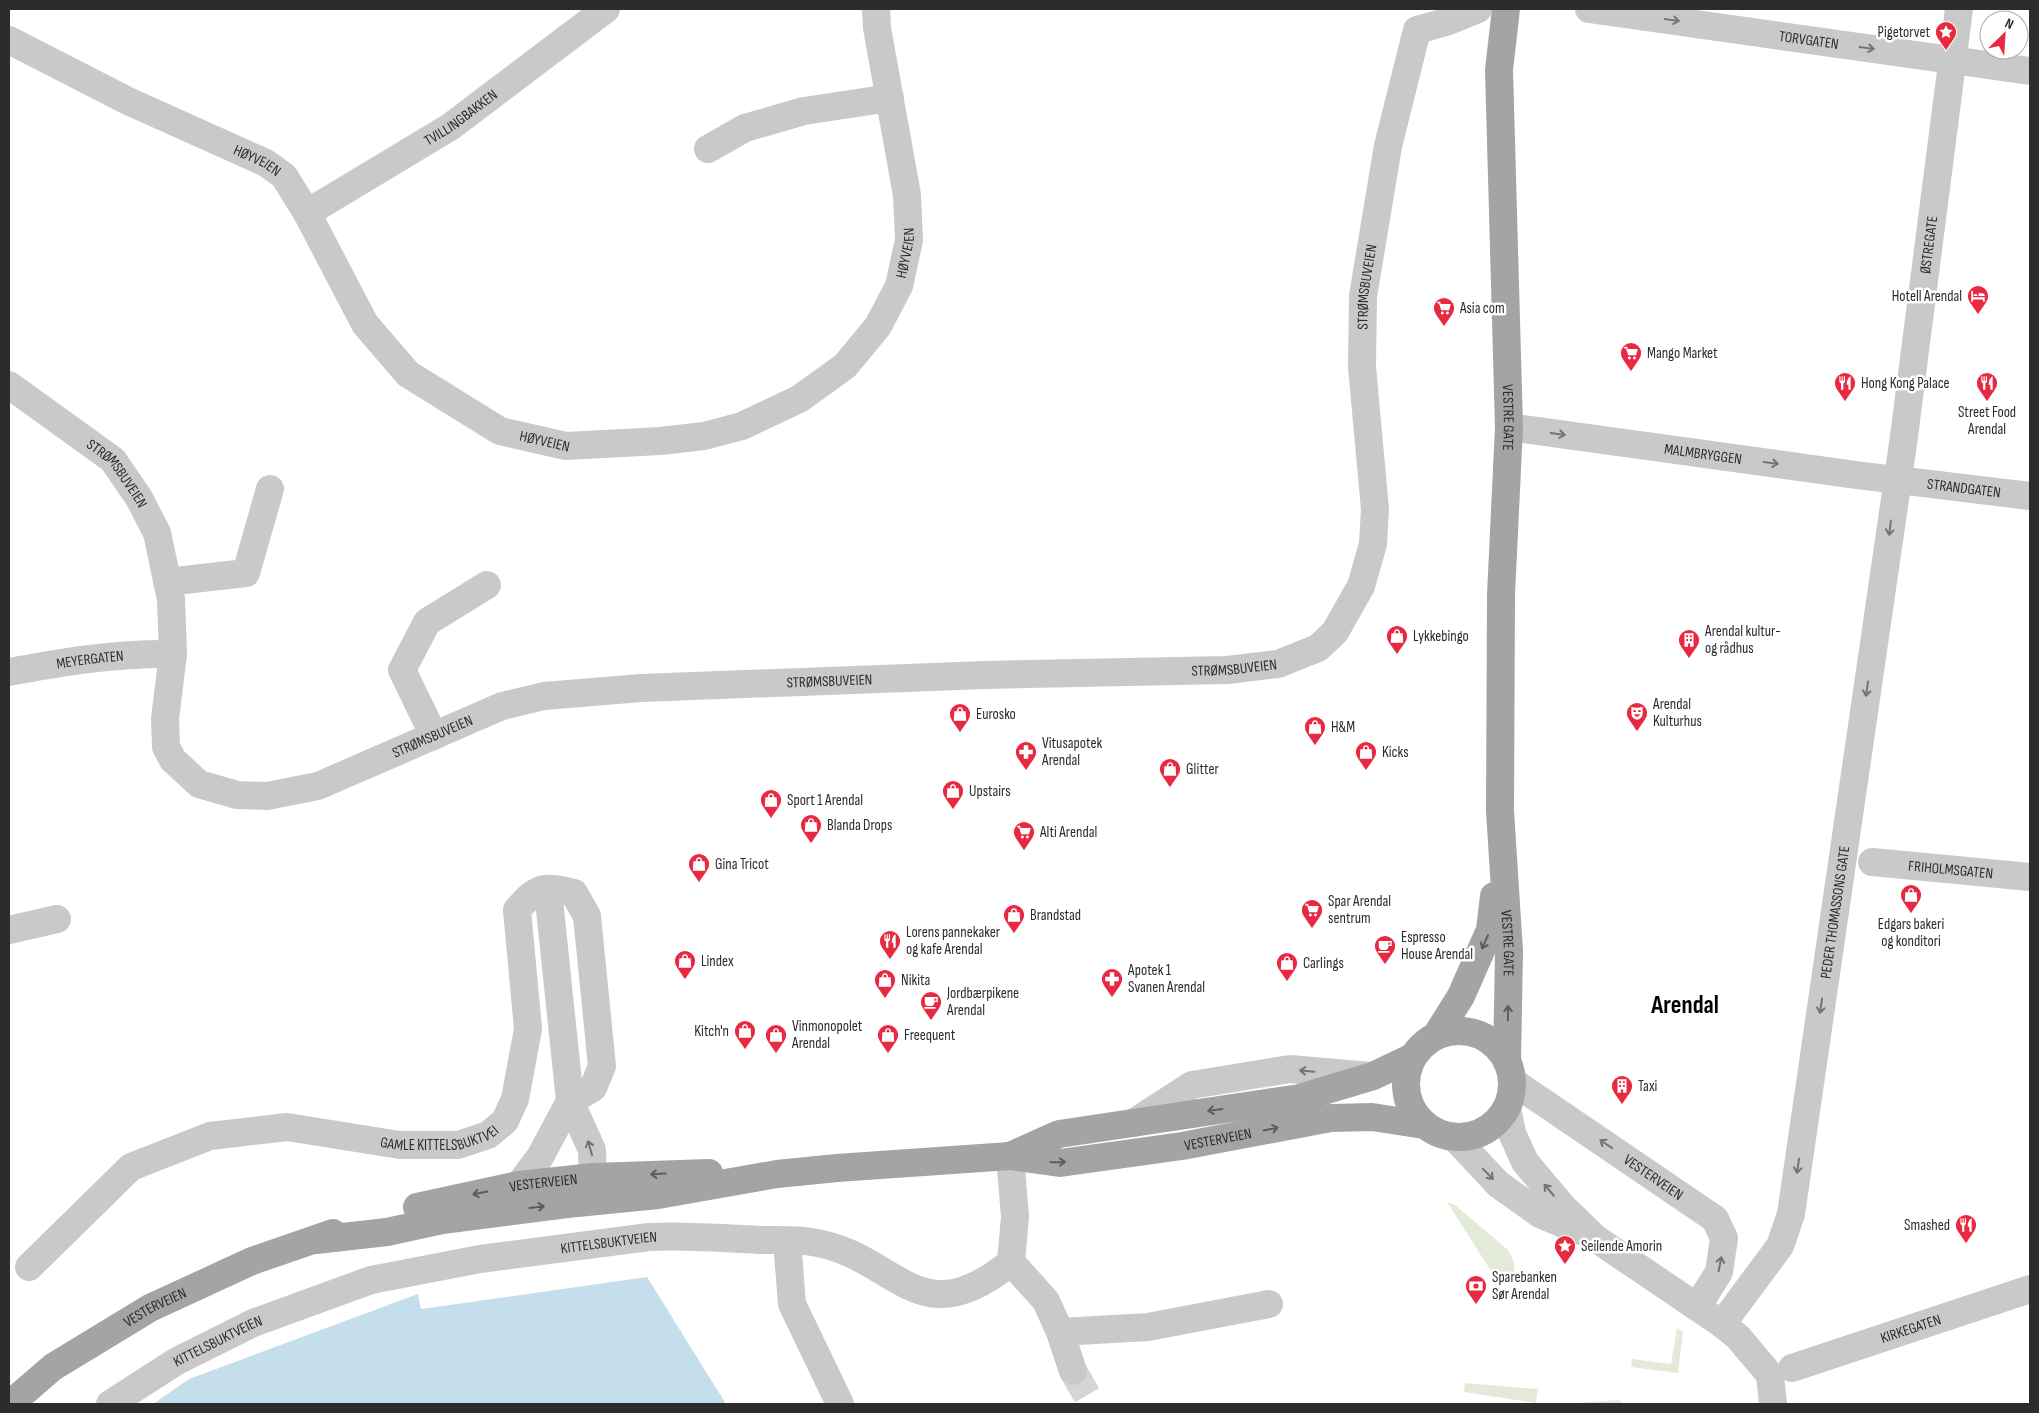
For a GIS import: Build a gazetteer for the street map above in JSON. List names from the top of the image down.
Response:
{
  "streets": {
    "main road": ["VESTRE GATE", "VESTERVEIEN"],
    "street": [
      "TORVGATEN",
      "TVILLINGBAKKEN",
      "HØYVEIEN",
      "ØSTREGATE",
      "STRØMSBUVEIEN",
      "MALMBRYGGEN",
      "STRANDGATEN",
      "MEYERGATEN",
      "FRIHOLMSGATEN",
      "PEDER THOMASSONS GATE",
      "GAMLE KITTELSBUKTVEI",
      "KITTELSBUKTVEIEN",
      "KIRKEGATEN"
    ]
  },
  "crossings": [
    ["TORVGATEN", "ØSTREGATE"],
    ["TVILLINGBAKKEN", "HØYVEIEN"],
    ["ØSTREGATE", "MALMBRYGGEN"],
    ["ØSTREGATE", "STRANDGATEN"],
    ["ØSTREGATE", "PEDER THOMASSONS GATE"],
    ["STRØMSBUVEIEN", "MEYERGATEN"],
    ["VESTRE GATE", "MALMBRYGGEN"],
    ["VESTRE GATE", "VESTERVEIEN"],
    ["MALMBRYGGEN", "STRANDGATEN"],
    ["MALMBRYGGEN", "PEDER THOMASSONS GATE"],
    ["STRANDGATEN", "PEDER THOMASSONS GATE"]
  ],
  "one_way": ["TORVGATEN", "MALMBRYGGEN", "PEDER THOMASSONS GATE"],
  "districts": ["Arendal"],
  "places": {
    "place": ["Pigetorvet", "Seilende Amorin"],
    "hotel": ["Hotell Arendal"],
    "supermarket": [
      "Asia com",
      "Mango Market",
      "Alti Arendal",
      "Spar Arendal sentrum"
    ],
    "restaurant": [
      "Hong Kong Palace",
      "Street Food Arendal",
      "Lorens pannekaker og kafe Arendal",
      "Smashed"
    ],
    "shop": [
      "Lykkebingo",
      "Eurosko",
      "H&M",
      "Kicks",
      "Glitter",
      "Upstairs",
      "Sport 1 Arendal",
      "Blanda Drops",
      "Gina Tricot",
      "Edgars bakeri og konditori",
      "Brandstad",
      "Lindex",
      "Carlings",
      "Nikita",
      "Kitch'n",
      "Vinmonopolet Arendal",
      "Freequent"
    ],
    "building": ["Arendal kultur- og rådhus", "Taxi"],
    "theatre": ["Arendal Kulturhus"],
    "pharmacy": ["Vitusapotek Arendal", "Apotek 1 Svanen Arendal"],
    "cafe": ["Espresso House Arendal", "Jordbærpikene Arendal"],
    "bank": ["Sparebanken Sør Arendal"]
  },
  "north": "top right"
}
